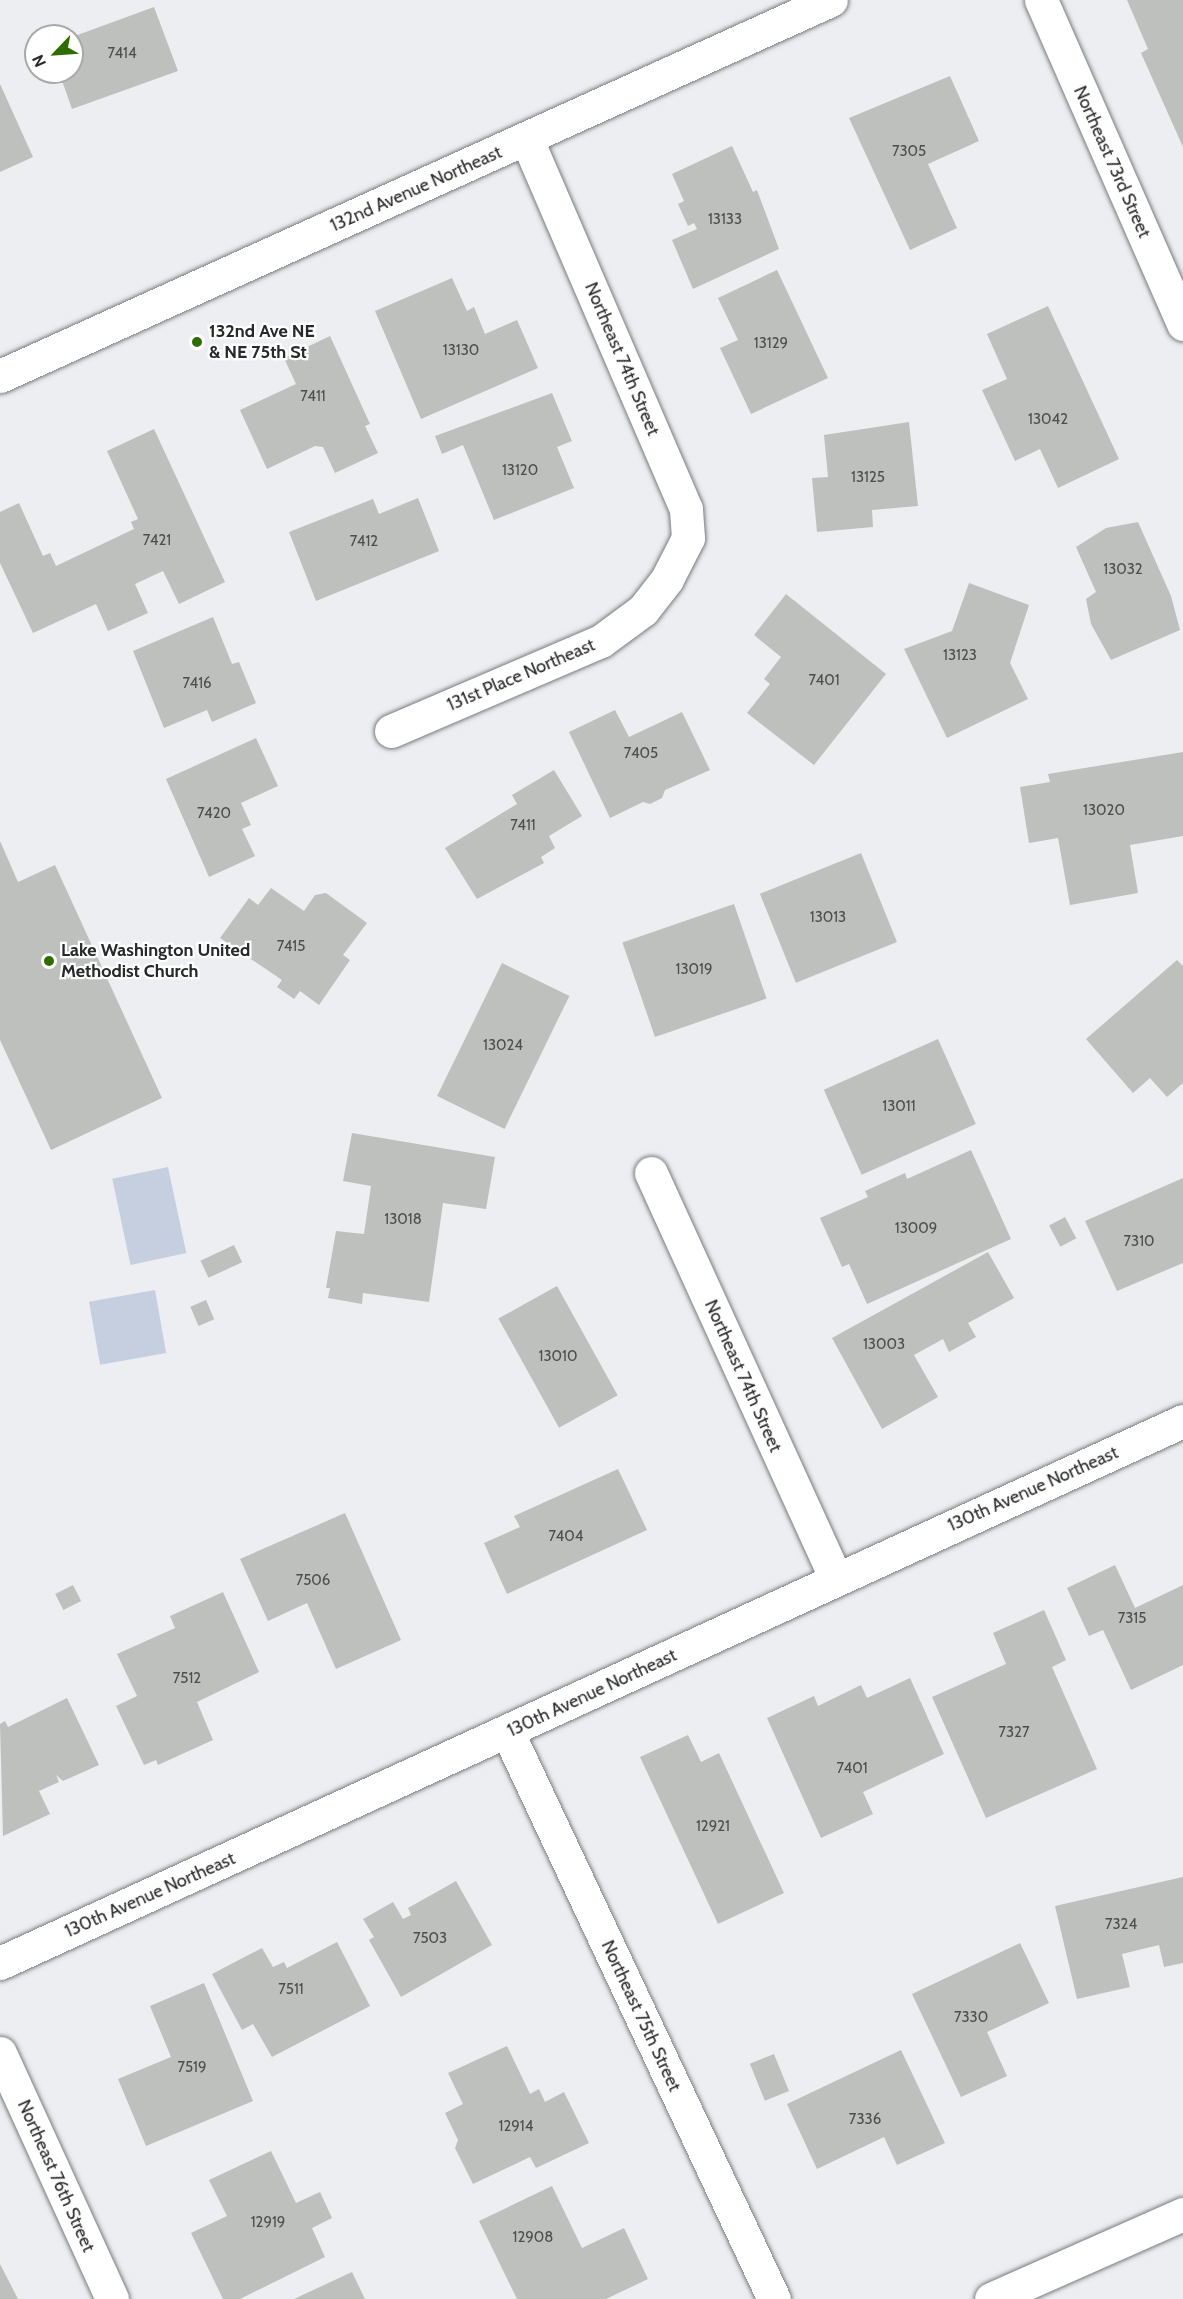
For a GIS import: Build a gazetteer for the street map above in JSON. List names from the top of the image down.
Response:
{
  "streets": {
    "street": [
      "Northeast 73rd Street",
      "132nd Avenue Northeast",
      "Northeast 74th Street",
      "131st Place Northeast",
      "130th Avenue Northeast",
      "Northeast 75th Street",
      "Northeast 76th Street"
    ]
  },
  "crossings": [
    ["132nd Avenue Northeast", "Northeast 74th Street"],
    ["Northeast 74th Street", "131st Place Northeast"],
    ["Northeast 74th Street", "130th Avenue Northeast"],
    ["130th Avenue Northeast", "Northeast 75th Street"]
  ],
  "places": ["132nd Ave NE & NE 75th St", "Lake Washington United Methodist Church"],
  "house_numbers": [
    "7414",
    "7305",
    "13133",
    "13129",
    "13130",
    "7411",
    "13042",
    "13120",
    "13125",
    "7421",
    "7412",
    "13032",
    "13123",
    "7401",
    "7416",
    "7405",
    "13020",
    "7420",
    "7411",
    "13013",
    "7415",
    "13019",
    "13024",
    "13011",
    "13018",
    "13009",
    "7310",
    "13003",
    "13010",
    "7404",
    "7506",
    "7315",
    "7512",
    "7327",
    "7401",
    "12921",
    "7324",
    "7503",
    "7511",
    "7330",
    "7519",
    "7336",
    "12914",
    "12919",
    "12908"
  ],
  "north": "bottom left"
}
